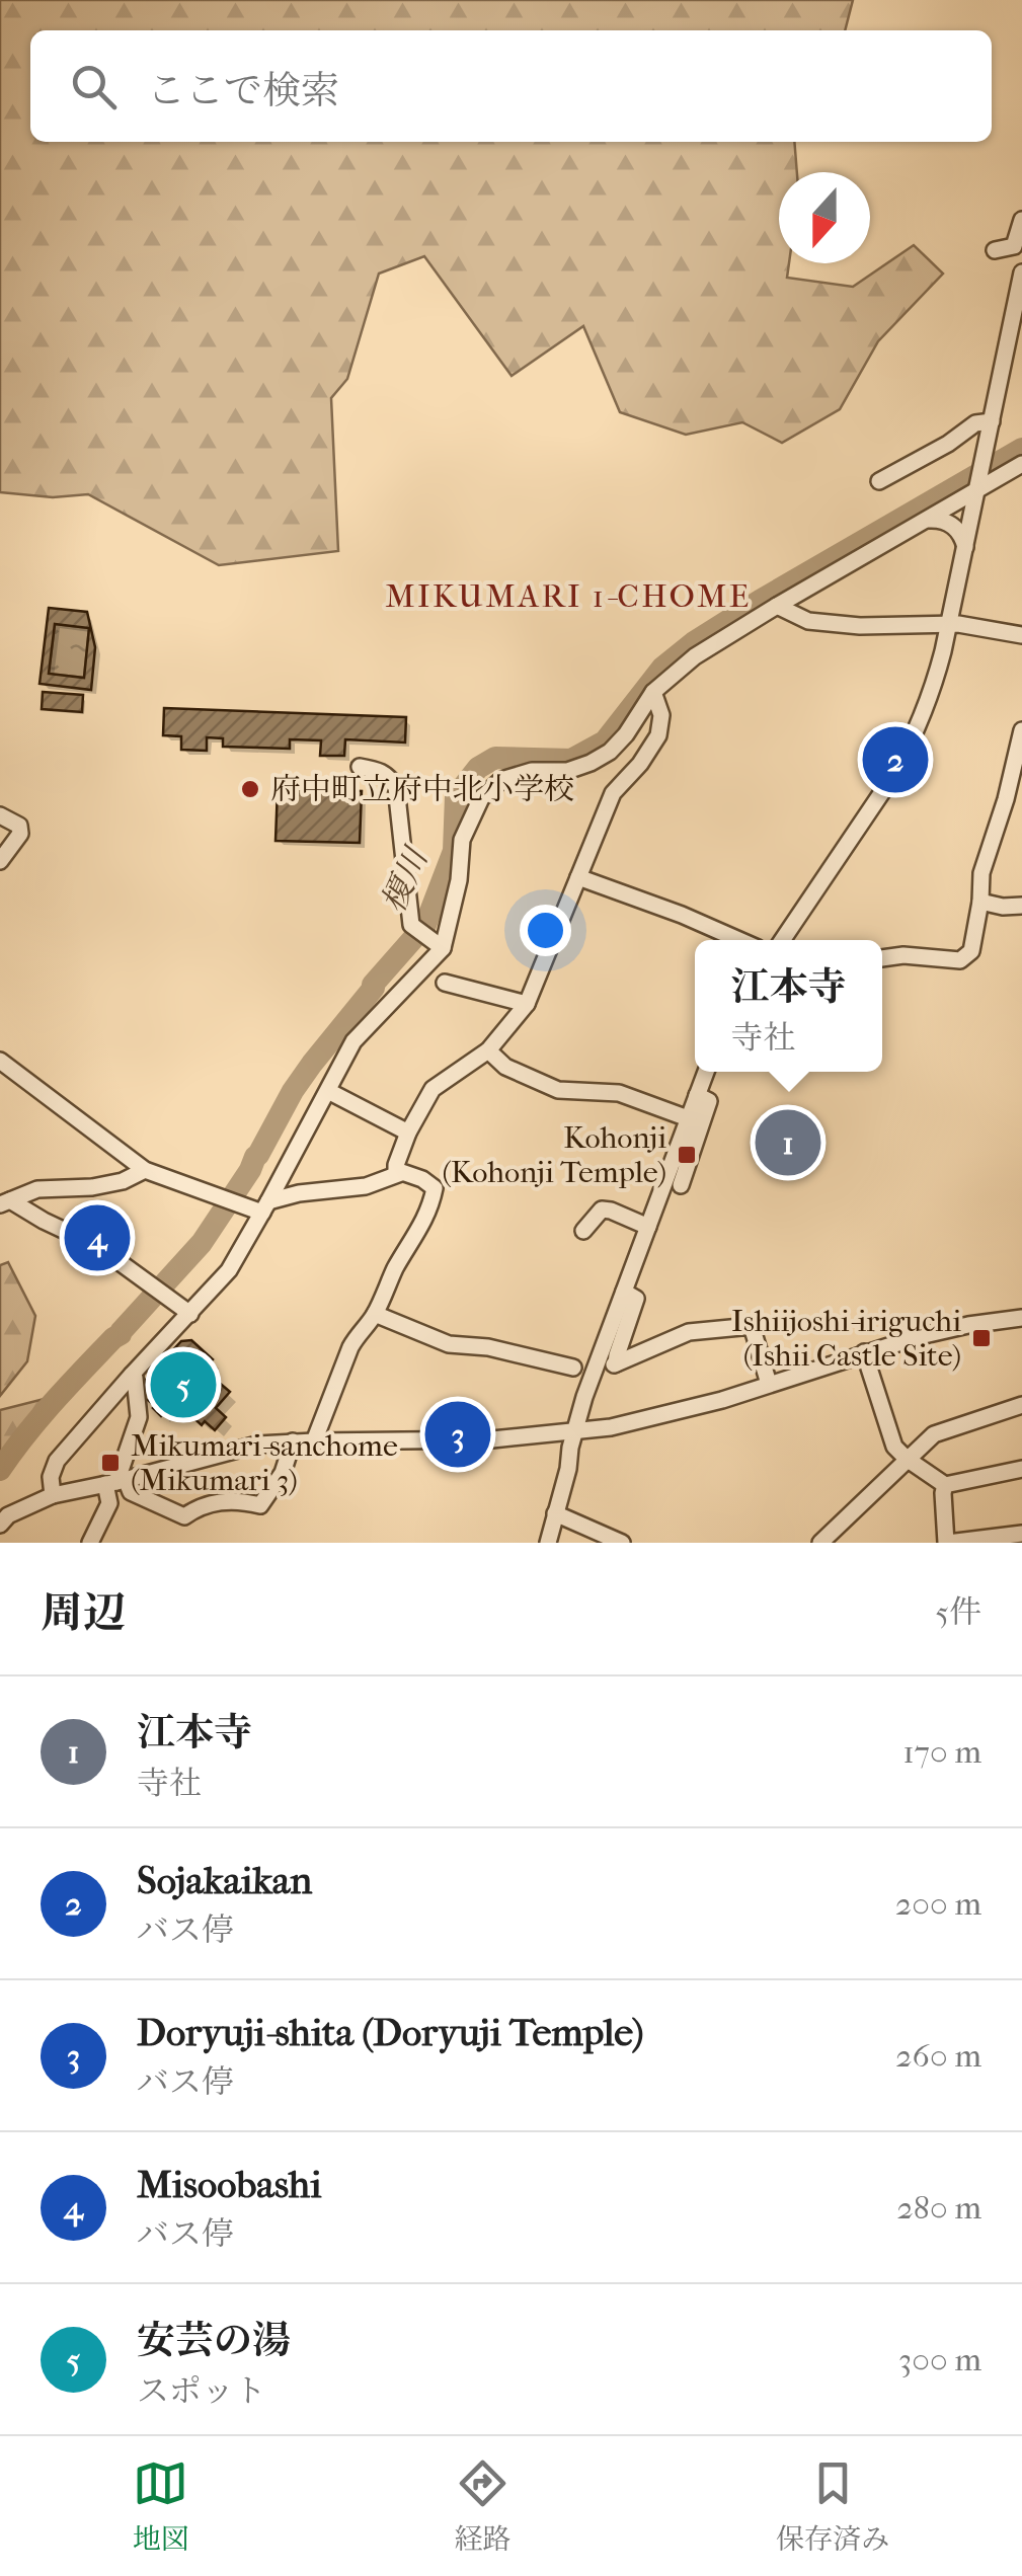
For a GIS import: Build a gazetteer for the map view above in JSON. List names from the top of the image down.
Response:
{
  "districts": ["MIKUMARI 1-CHOME"],
  "water": ["榎川"],
  "places": {
    "other": ["府中町立府中北小学校"],
    "transit": ["Kohonji (Kohonji Temple)", "Ishiijoshi-iriguchi (Ishii Castle Site)", "Mikumari-sanchome (Mikumari 3)"]
  },
  "north": "bottom",
  "page": {
    "search": "ここで検索",
    "pins": [
      "2",
      "1",
      "4",
      "5",
      "3"
    ],
    "popup": ["江本寺", "寺社"],
    "heading": ["周辺", "5件"],
    "list": [
      {
        "mark": "1",
        "name": "江本寺",
        "note": "寺社",
        "value": "170 m"
      },
      {
        "mark": "2",
        "name": "Sojakaikan",
        "note": "バス停",
        "value": "200 m"
      },
      {
        "mark": "3",
        "name": "Doryuji-shita (Doryuji Temple)",
        "note": "バス停",
        "value": "260 m"
      },
      {
        "mark": "4",
        "name": "Misoobashi",
        "note": "バス停",
        "value": "280 m"
      },
      {
        "mark": "5",
        "name": "安芸の湯",
        "note": "スポット",
        "value": "300 m"
      }
    ],
    "nav": ["地図", "経路", "保存済み"]
  }
}
